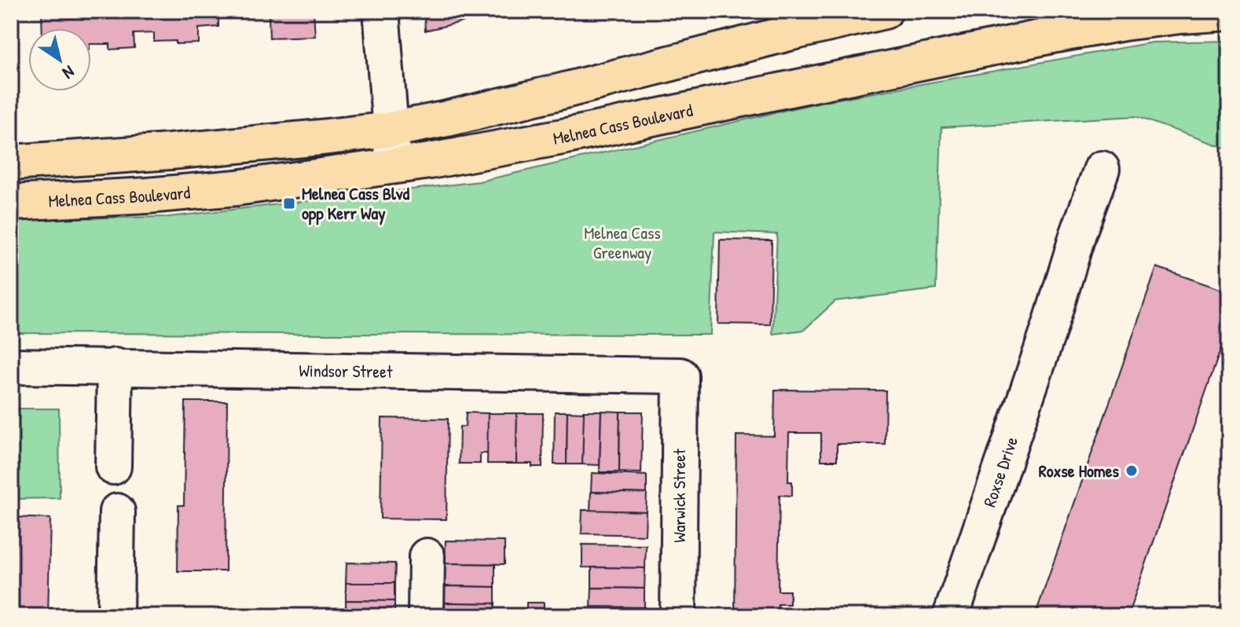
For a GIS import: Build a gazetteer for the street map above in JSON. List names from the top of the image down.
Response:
{
  "streets": {
    "main road": ["Melnea Cass Boulevard"],
    "street": ["Windsor Street", "Roxse Drive", "Warwick Street"]
  },
  "crossings": [
    ["Windsor Street", "Warwick Street"]
  ],
  "parks": ["Melnea Cass Greenway"],
  "places": {
    "transit": ["Melnea Cass Blvd opp Kerr Way"],
    "other": ["Roxse Homes"]
  },
  "north": "bottom right"
}
